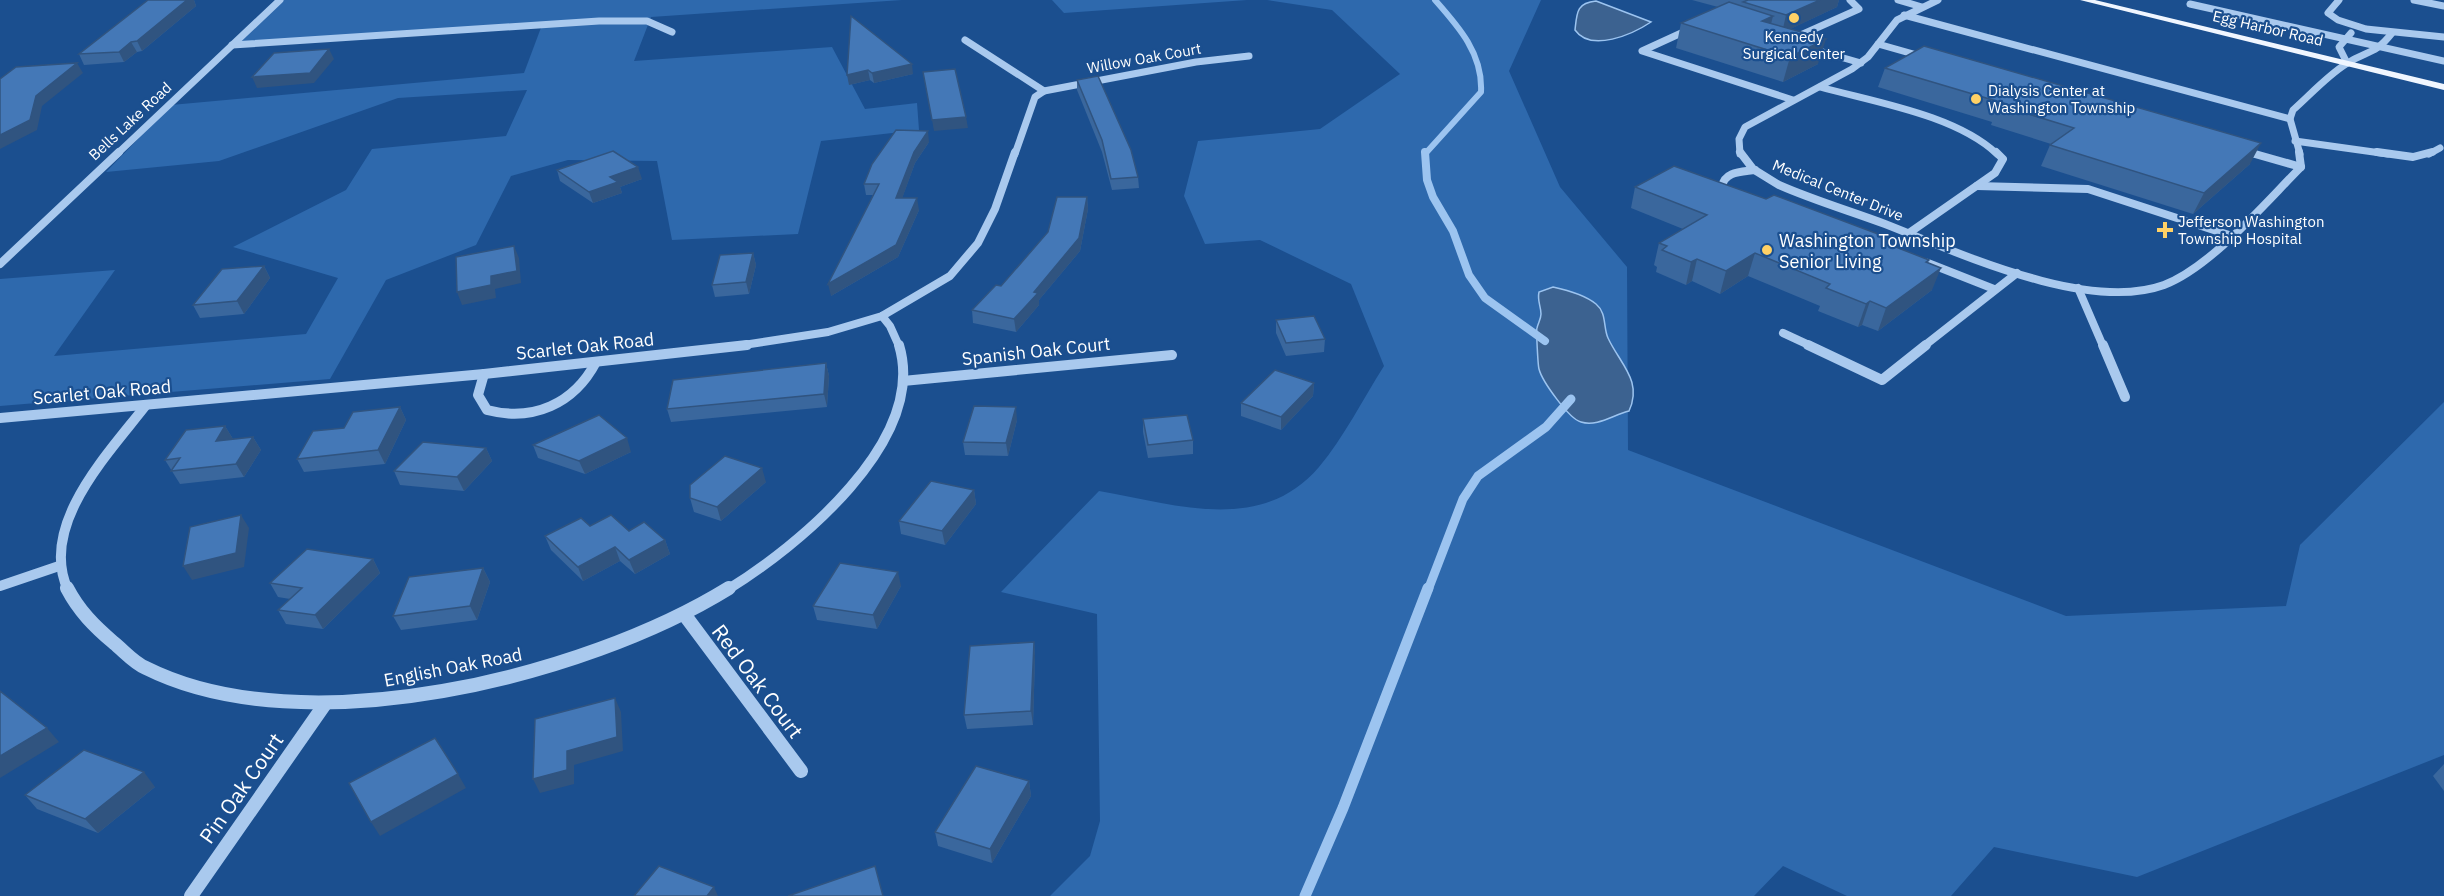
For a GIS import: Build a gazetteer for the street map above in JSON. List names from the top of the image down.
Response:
{
  "streets": {
    "main road": ["Egg Harbor Road"],
    "street": [
      "Willow Oak Court",
      "Bells Lake Road",
      "Medical Center Drive",
      "Scarlet Oak Road",
      "Spanish Oak Court",
      "English Oak Road",
      "Red Oak Court",
      "Pin Oak Court"
    ]
  },
  "crossings": [
    ["Willow Oak Court", "Scarlet Oak Road"],
    ["Scarlet Oak Road", "English Oak Road"],
    ["Spanish Oak Court", "English Oak Road"],
    ["English Oak Road", "Red Oak Court"],
    ["English Oak Road", "Pin Oak Court"]
  ],
  "places": {
    "other": ["Kennedy Surgical Center", "Dialysis Center at Washington Township", "Washington Township Senior Living"],
    "health": ["Jefferson Washington Township Hospital"]
  }
}
